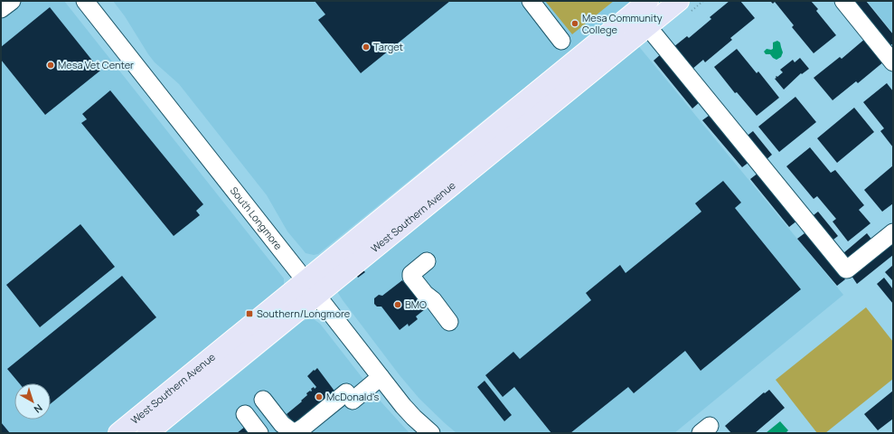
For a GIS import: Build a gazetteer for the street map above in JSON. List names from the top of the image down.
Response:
{
  "streets": {
    "main road": ["West Southern Avenue"],
    "street": ["South Longmore"]
  },
  "crossings": [
    ["West Southern Avenue", "South Longmore"]
  ],
  "places": {
    "other": [
      "Mesa Community College",
      "Target",
      "Mesa Vet Center",
      "BMO",
      "McDonald's"
    ],
    "transit": ["Southern/Longmore"]
  },
  "north": "bottom right"
}
